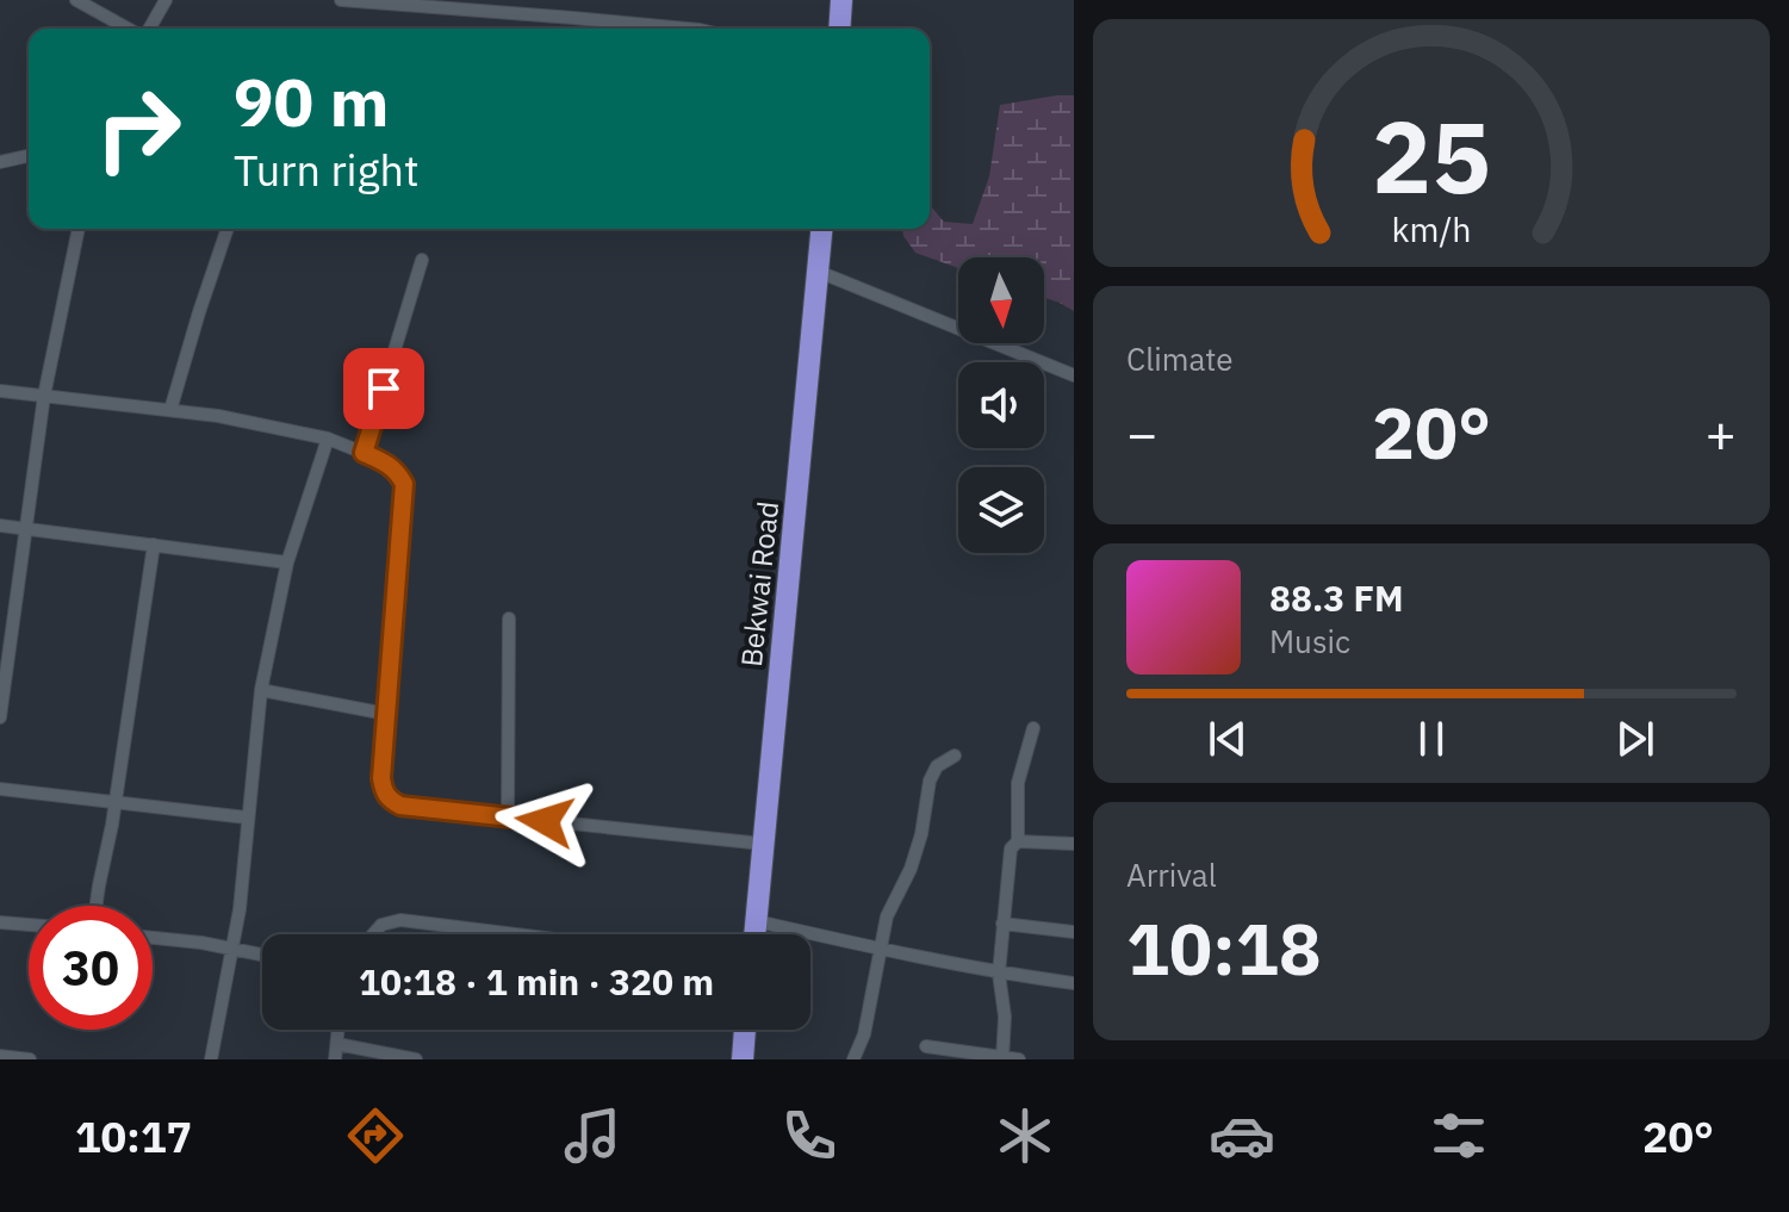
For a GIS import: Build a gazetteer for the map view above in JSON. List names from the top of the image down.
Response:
{
  "streets": {
    "highway": ["Bekwai Road"]
  },
  "north": "bottom",
  "page": {
    "turn": ["90 m", "Turn right"],
    "tile": [
      "Climate",
      ["Arrival", "10:18"]
    ],
    "heat": ["−", "20°", "+"],
    "song": ["88.3 FM", "Music"],
    "limit": "30",
    "trip": "10:18 · 1 min · 320 m",
    "tabs": ["10:17", "20°"],
    "gauge": ["25", "km/h"]
  }
}
